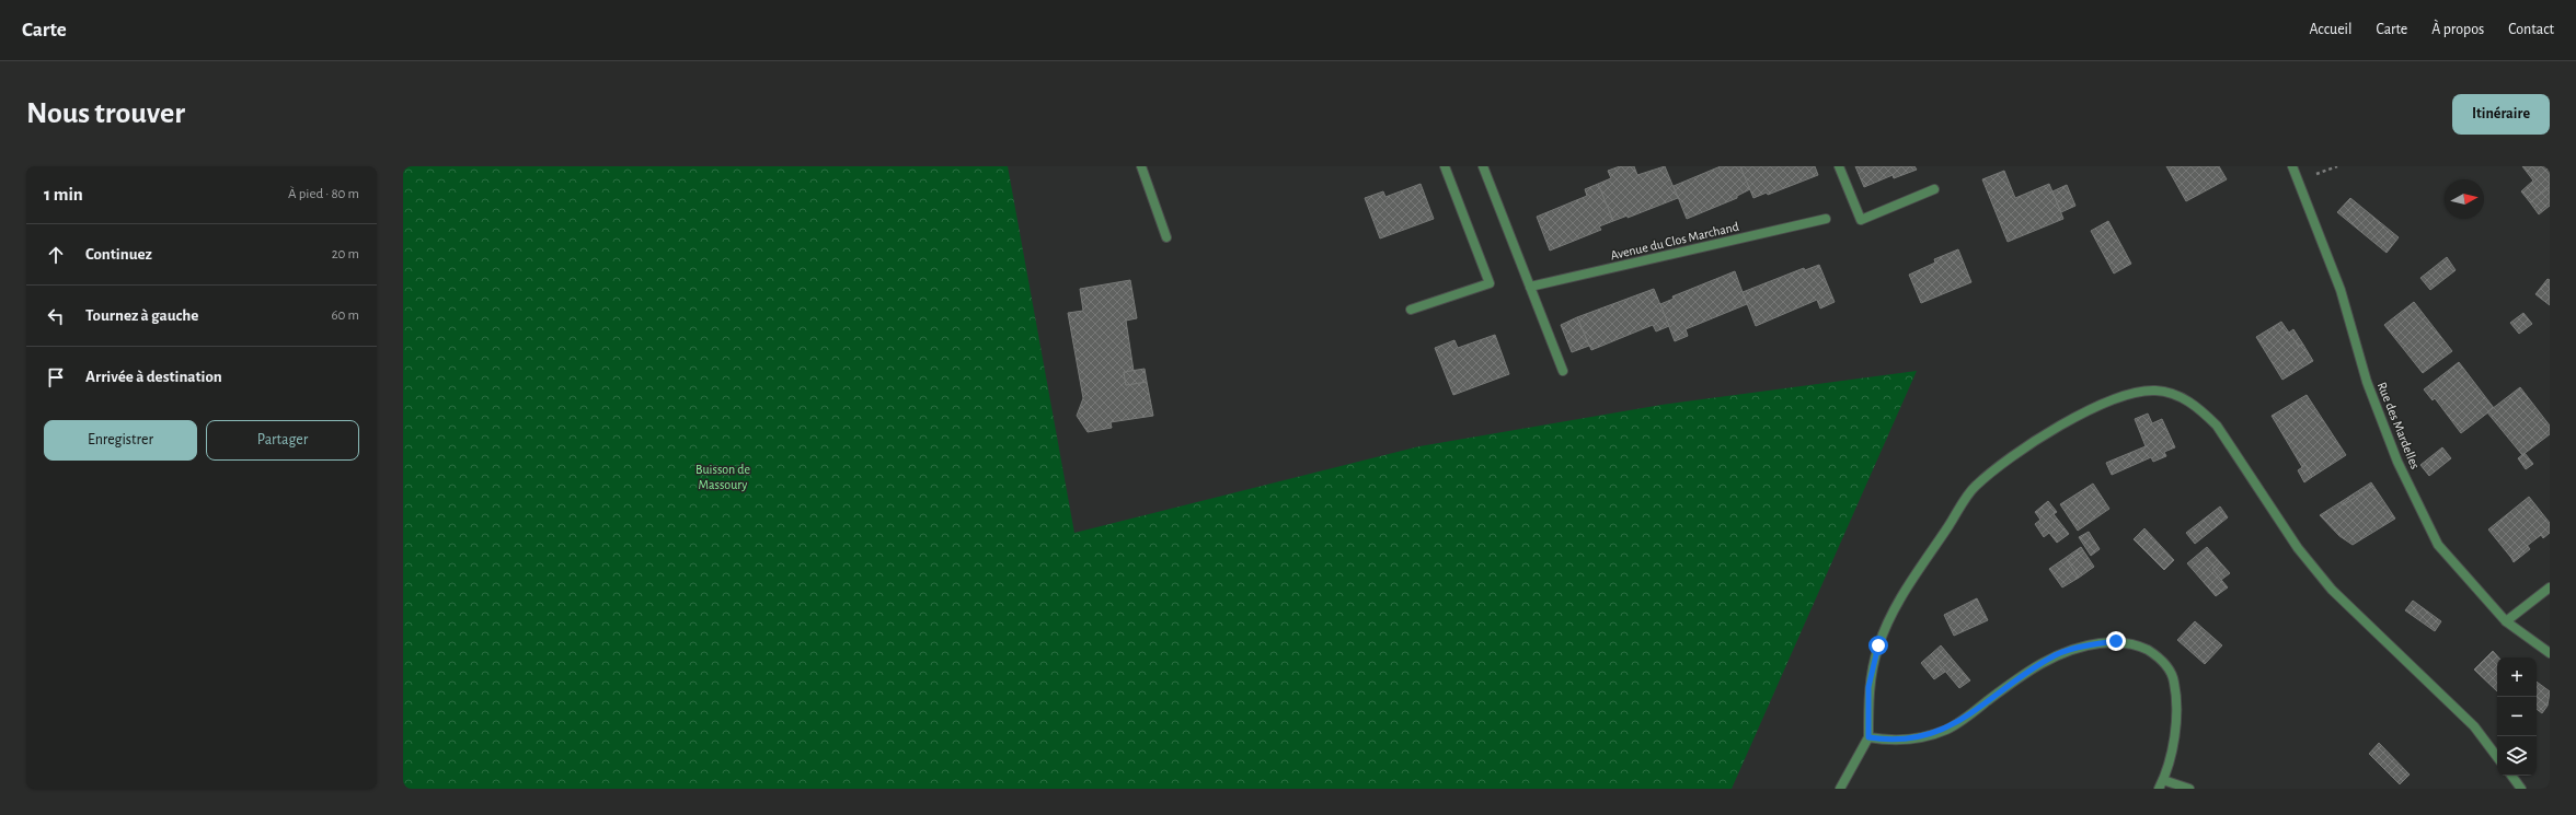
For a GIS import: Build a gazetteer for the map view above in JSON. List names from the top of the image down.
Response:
{
  "streets": {
    "street": ["Avenue du Clos Marchand", "Rue des Mardelles"]
  },
  "parks": ["Buisson de Massoury"],
  "north": "right",
  "page": {
    "header": "Carte",
    "nav": [
      "Accueil",
      "Carte",
      "À propos",
      "Contact"
    ],
    "buttons": [
      "Itinéraire",
      ["Enregistrer", "Partager"]
    ],
    "title": "Nous trouver",
    "heading": ["1 min", "À pied · 80 m"],
    "list": [
      ["Continuez", "20 m"],
      ["Tournez à gauche", "60 m"],
      "Arrivée à destination"
    ],
    "map_buttons": ["+", "−"]
  }
}
